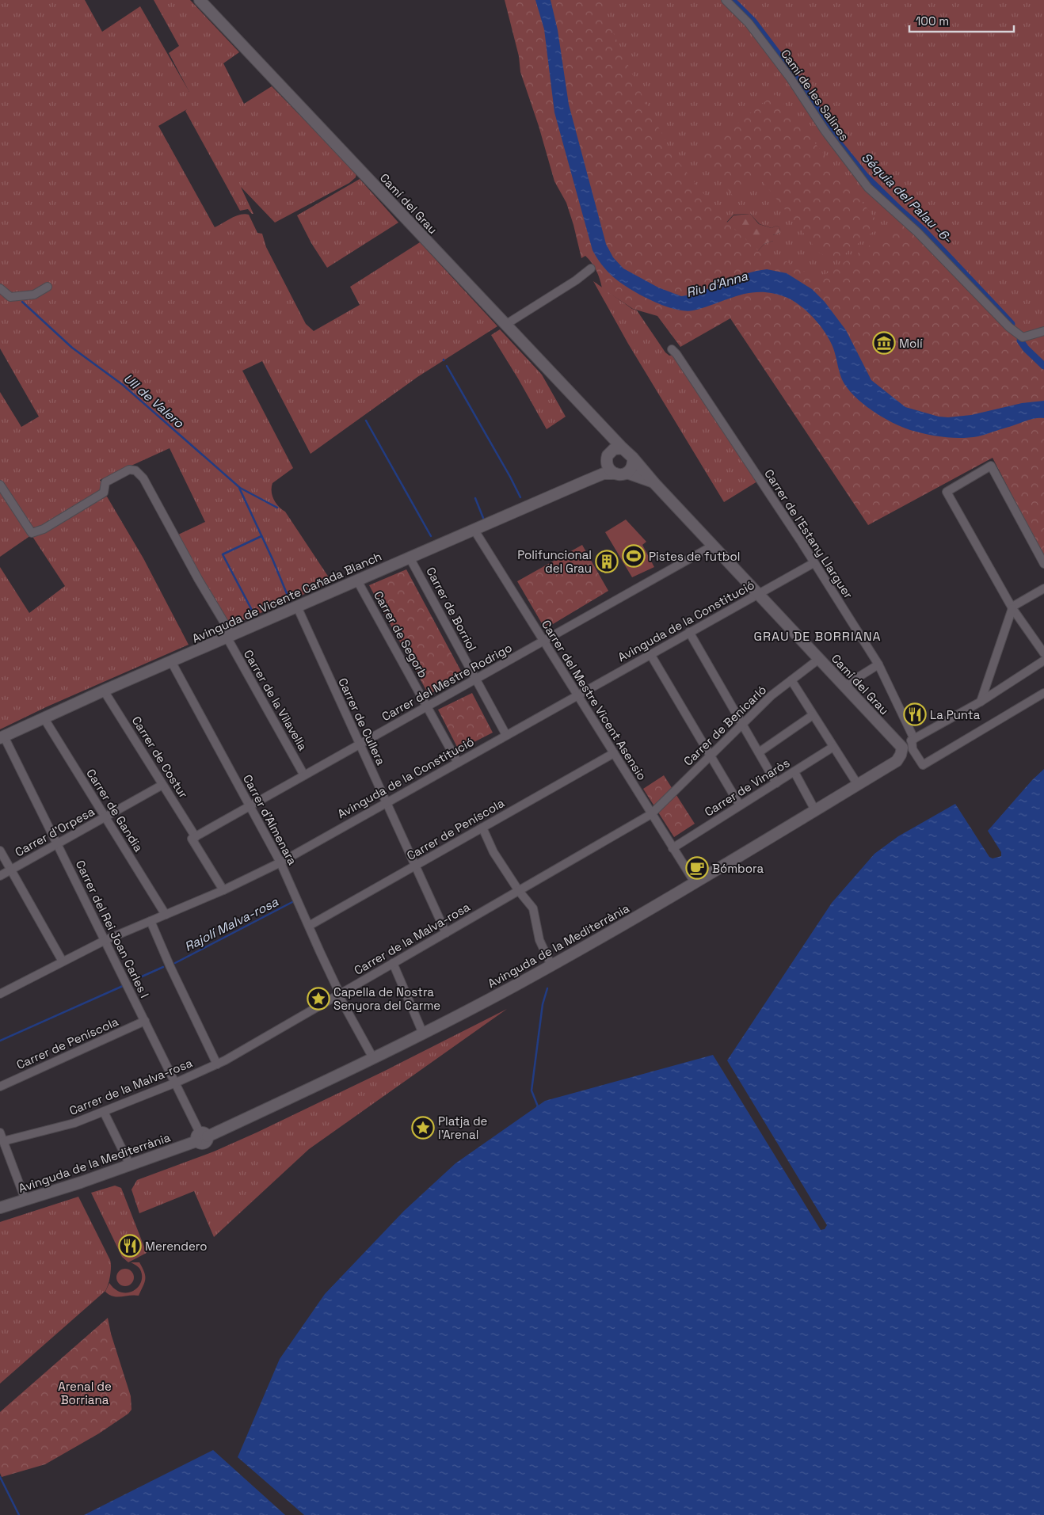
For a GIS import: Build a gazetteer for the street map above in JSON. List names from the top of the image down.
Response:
{
  "streets": {
    "street": [
      "Camí de les Salines",
      "Camí del Grau",
      "Carrer de l'Estany Llarguer",
      "Avinguda de Vicente Cañada Blanch",
      "Carrer de Borriol",
      "Avinguda de la Constitució",
      "Carrer de Segorb",
      "Carrer del Mestre Rodrigo",
      "Carrer de la Vilavella",
      "Carrer del Mestre Vicent Asensio",
      "Carrer de Cullera",
      "Carrer de Benicarló",
      "Carrer de Costur",
      "Carrer de Vinaròs",
      "Carrer de Gandia",
      "Carrer d'Almenara",
      "Carrer de Peníscola",
      "Carrer d'Orpesa",
      "Carrer del Rei Joan Carles I",
      "Carrer de la Malva-rosa",
      "Avinguda de la Mediterrània"
    ]
  },
  "crossings": [
    ["Camí del Grau", "Avinguda de Vicente Cañada Blanch"],
    ["Camí del Grau", "Avinguda de la Constitució"],
    ["Camí del Grau", "Carrer del Mestre Rodrigo"],
    ["Camí del Grau", "Carrer de Benicarló"],
    ["Camí del Grau", "Avinguda de la Mediterrània"],
    ["Carrer de l'Estany Llarguer", "Avinguda de la Constitució"],
    ["Avinguda de Vicente Cañada Blanch", "Carrer de Borriol"],
    ["Avinguda de Vicente Cañada Blanch", "Carrer de Segorb"],
    ["Avinguda de Vicente Cañada Blanch", "Carrer de la Vilavella"],
    ["Avinguda de Vicente Cañada Blanch", "Carrer del Mestre Vicent Asensio"],
    ["Avinguda de Vicente Cañada Blanch", "Carrer de Cullera"],
    ["Avinguda de Vicente Cañada Blanch", "Carrer de Costur"],
    ["Avinguda de Vicente Cañada Blanch", "Carrer de Gandia"],
    ["Avinguda de Vicente Cañada Blanch", "Carrer d'Almenara"],
    ["Avinguda de Vicente Cañada Blanch", "Carrer del Rei Joan Carles I"],
    ["Carrer de Borriol", "Avinguda de la Constitució"],
    ["Carrer de Borriol", "Carrer del Mestre Rodrigo"],
    ["Avinguda de la Constitució", "Carrer de Segorb"],
    ["Avinguda de la Constitució", "Carrer del Mestre Vicent Asensio"],
    ["Avinguda de la Constitució", "Carrer de Cullera"],
    ["Avinguda de la Constitució", "Carrer de Costur"],
    ["Avinguda de la Constitució", "Carrer de Gandia"],
    ["Avinguda de la Constitució", "Carrer d'Almenara"],
    ["Avinguda de la Constitució", "Carrer del Rei Joan Carles I"],
    ["Carrer de Segorb", "Carrer del Mestre Rodrigo"],
    ["Carrer del Mestre Rodrigo", "Carrer de la Vilavella"],
    ["Carrer del Mestre Rodrigo", "Carrer del Mestre Vicent Asensio"],
    ["Carrer del Mestre Rodrigo", "Carrer de Cullera"],
    ["Carrer del Mestre Rodrigo", "Carrer de Costur"],
    ["Carrer del Mestre Rodrigo", "Carrer d'Almenara"],
    ["Carrer del Mestre Vicent Asensio", "Carrer de Benicarló"],
    ["Carrer del Mestre Vicent Asensio", "Carrer de Vinaròs"],
    ["Carrer del Mestre Vicent Asensio", "Carrer de Peníscola"],
    ["Carrer del Mestre Vicent Asensio", "Carrer de la Malva-rosa"],
    ["Carrer del Mestre Vicent Asensio", "Avinguda de la Mediterrània"],
    ["Carrer de Cullera", "Carrer de Peníscola"],
    ["Carrer de Cullera", "Carrer de la Malva-rosa"],
    ["Carrer de Benicarló", "Carrer de la Malva-rosa"],
    ["Carrer de Costur", "Carrer d'Orpesa"],
    ["Carrer de Gandia", "Carrer d'Orpesa"],
    ["Carrer d'Almenara", "Carrer de Peníscola"],
    ["Carrer d'Almenara", "Carrer de la Malva-rosa"],
    ["Carrer d'Almenara", "Avinguda de la Mediterrània"],
    ["Carrer de Peníscola", "Carrer del Rei Joan Carles I"],
    ["Carrer d'Orpesa", "Carrer del Rei Joan Carles I"],
    ["Carrer del Rei Joan Carles I", "Carrer de la Malva-rosa"],
    ["Carrer del Rei Joan Carles I", "Avinguda de la Mediterrània"]
  ],
  "districts": ["GRAU DE BORRIANA"],
  "water": [
    "Séquia del Palau -6-",
    "Riu d'Anna",
    "Ull de Valero",
    "Rajolí Malva-rosa"
  ],
  "parks": ["Arenal de Borriana"],
  "places": {
    "museum": ["Molí"],
    "sports": ["Pistes de futbol"],
    "building": ["Polifuncional del Grau"],
    "restaurant": ["La Punta", "Merendero"],
    "cafe": ["Bómbora"],
    "place": ["Capella de Nostra Senyora del Carme", "Platja de l'Arenal"]
  },
  "scale_bar": "100 m"
}
